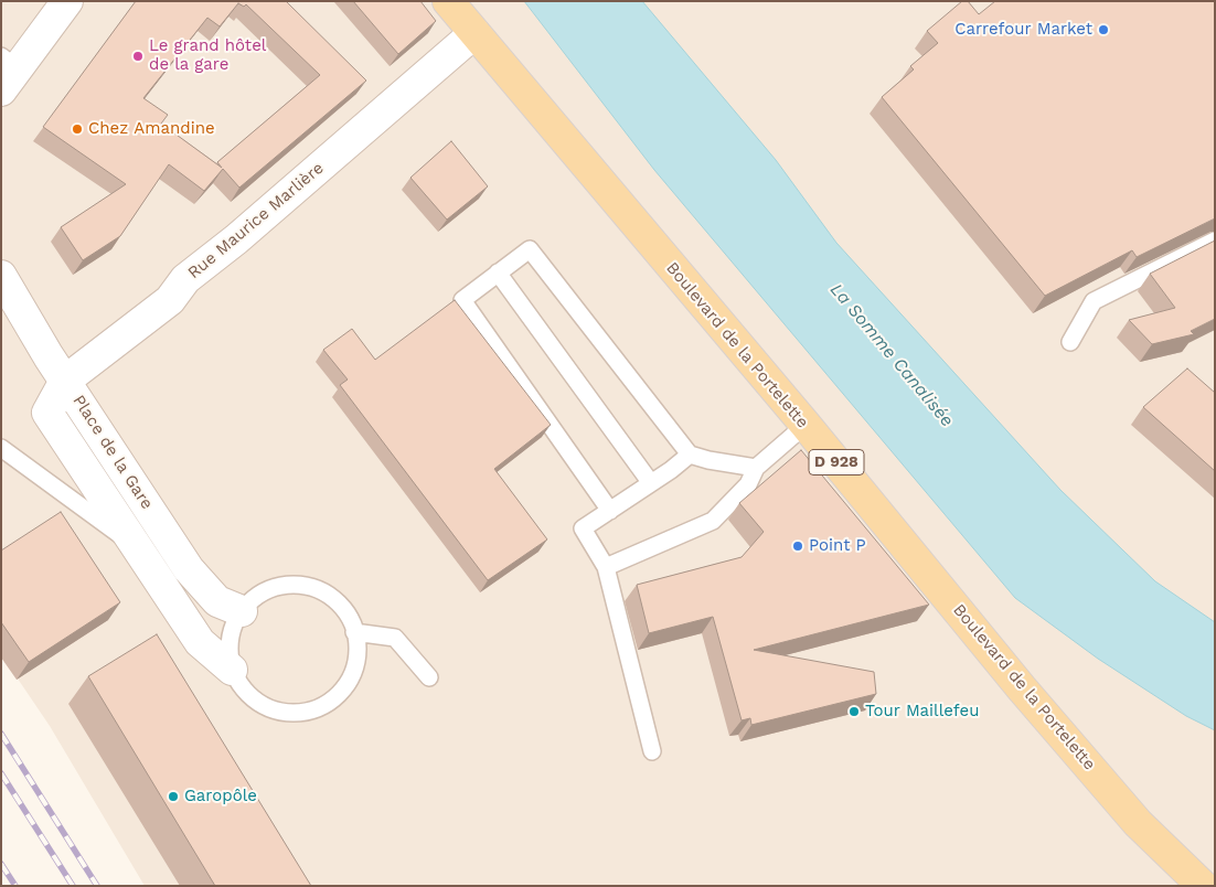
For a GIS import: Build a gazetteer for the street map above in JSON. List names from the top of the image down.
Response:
{
  "streets": {
    "main road": ["Boulevard de la Portelette", "D 928"],
    "street": ["Rue Maurice Marlière", "Place de la Gare"]
  },
  "crossings": [
    ["Rue Maurice Marlière", "Boulevard de la Portelette"],
    ["Rue Maurice Marlière", "Place de la Gare"]
  ],
  "water": ["La Somme Canalisée"],
  "places": [
    "Carrefour Market",
    "Le grand hôtel de la gare",
    "Chez Amandine",
    "Point P",
    "Tour Maillefeu",
    "Garopôle"
  ]
}
